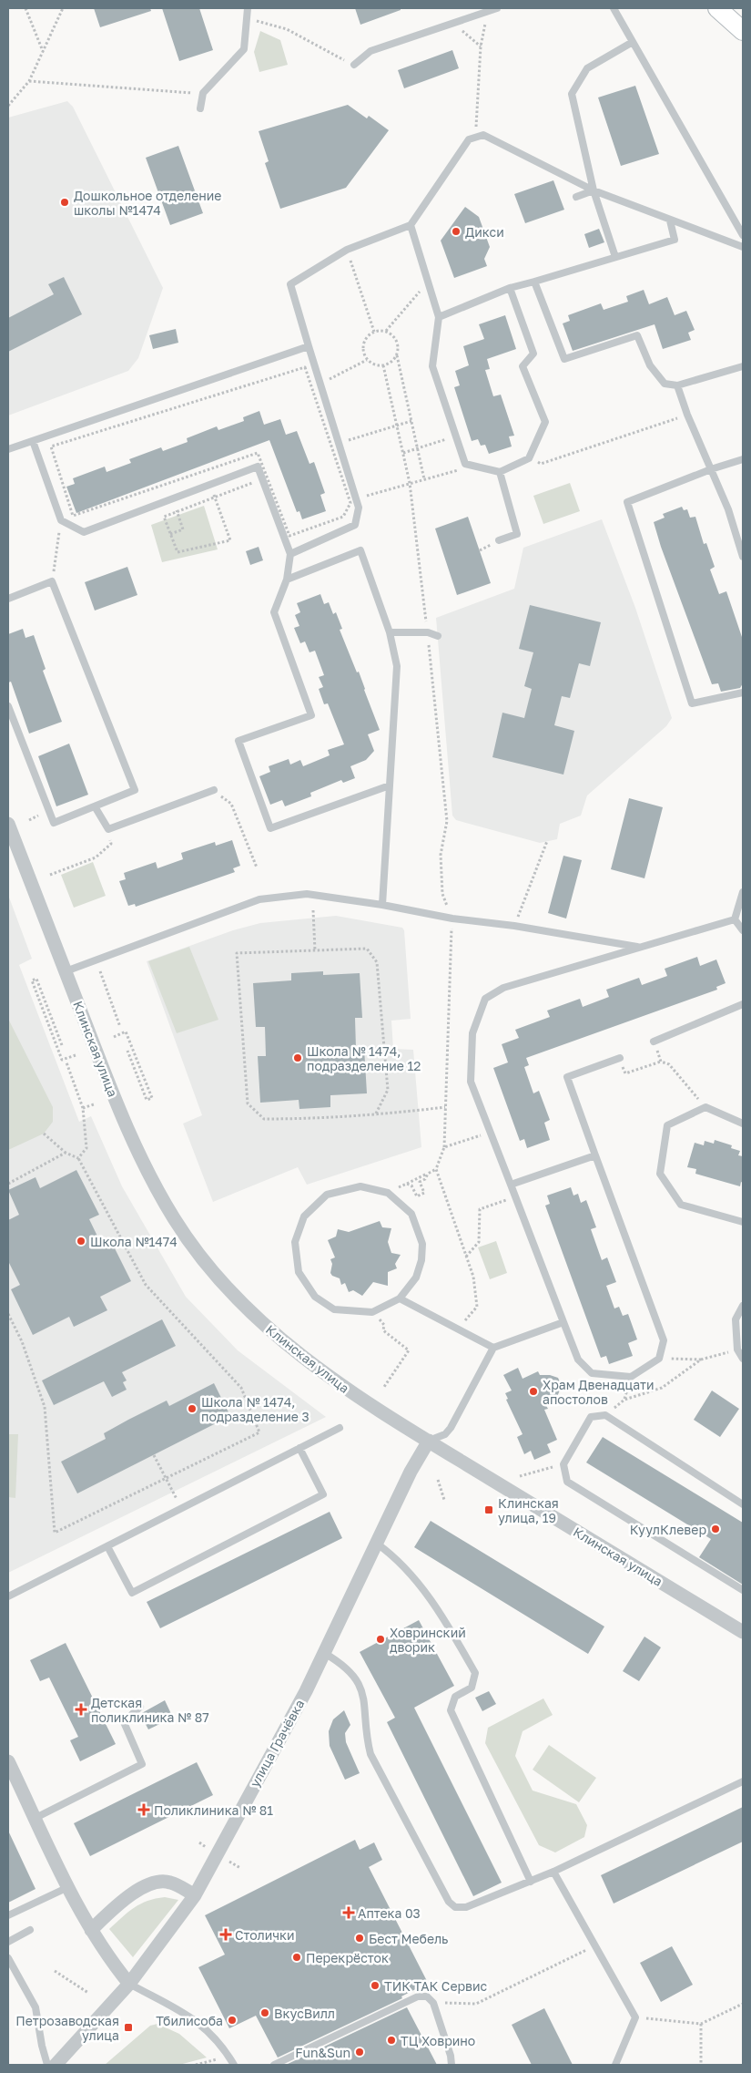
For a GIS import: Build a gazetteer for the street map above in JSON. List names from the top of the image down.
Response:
{
  "streets": {
    "street": ["Клинская улица", "улица Грачёвка"]
  },
  "crossings": [
    ["Клинская улица", "улица Грачёвка"]
  ],
  "places": {
    "other": [
      "Дошкольное отделение школы №1474",
      "Дикси",
      "Школа № 1474, подразделение 12",
      "Школа №1474",
      "Храм Двенадцати апостолов",
      "Школа № 1474, подразделение 3",
      "КуулКлевер",
      "Ховринский дворик",
      "Бест Мебель",
      "Перекрёсток",
      "ТИК ТАК Сервис",
      "ВкусВилл",
      "Тбилисоба",
      "ТЦ Ховрино",
      "Fun&Sun"
    ],
    "transit": ["Клинская улица, 19", "Петрозаводская улица"],
    "health": [
      "Детская поликлиника № 87",
      "Поликлиника № 81",
      "Аптека 03",
      "Столички"
    ]
  }
}
